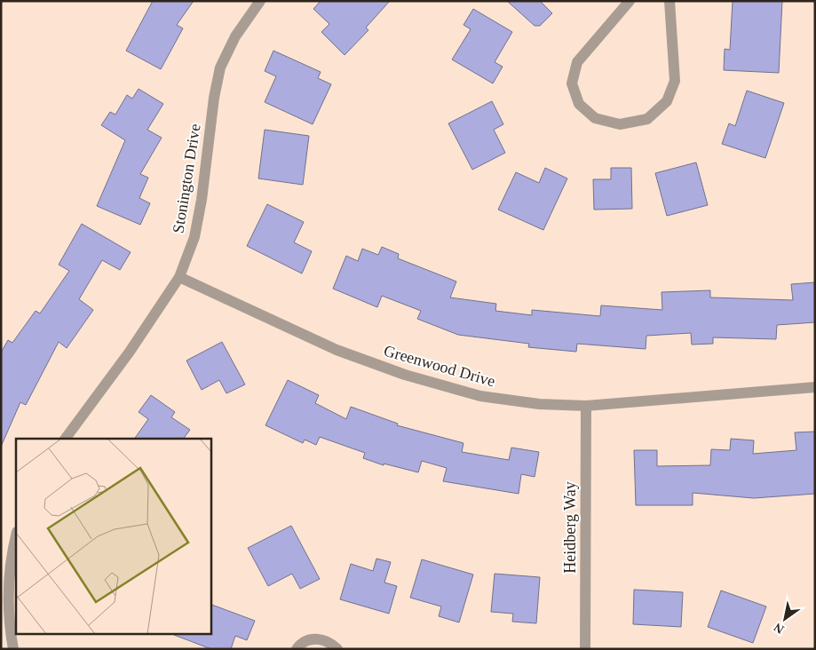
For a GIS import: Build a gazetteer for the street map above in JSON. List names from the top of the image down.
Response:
{
  "streets": {
    "street": ["Stonington Drive", "Greenwood Drive", "Heidberg Way"]
  },
  "crossings": [
    ["Stonington Drive", "Greenwood Drive"],
    ["Greenwood Drive", "Heidberg Way"]
  ],
  "north": "bottom left"
}
